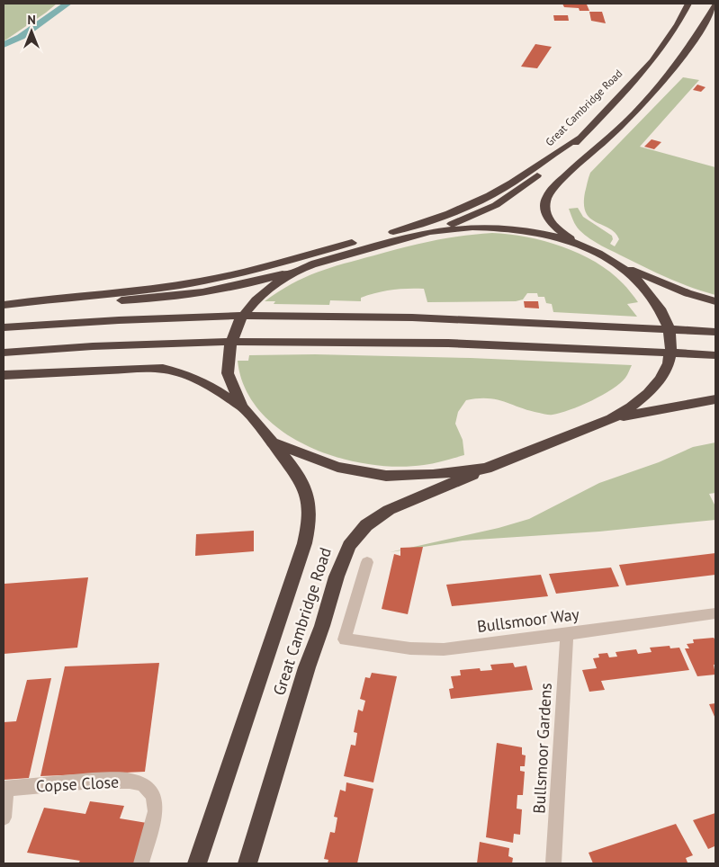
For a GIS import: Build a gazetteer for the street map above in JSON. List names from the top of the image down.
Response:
{
  "streets": {
    "highway": ["Great Cambridge Road"],
    "street": ["Bullsmoor Way", "Bullsmoor Gardens", "Copse Close"]
  },
  "crossings": [
    ["Bullsmoor Way", "Bullsmoor Gardens"]
  ],
  "north": "top"
}
